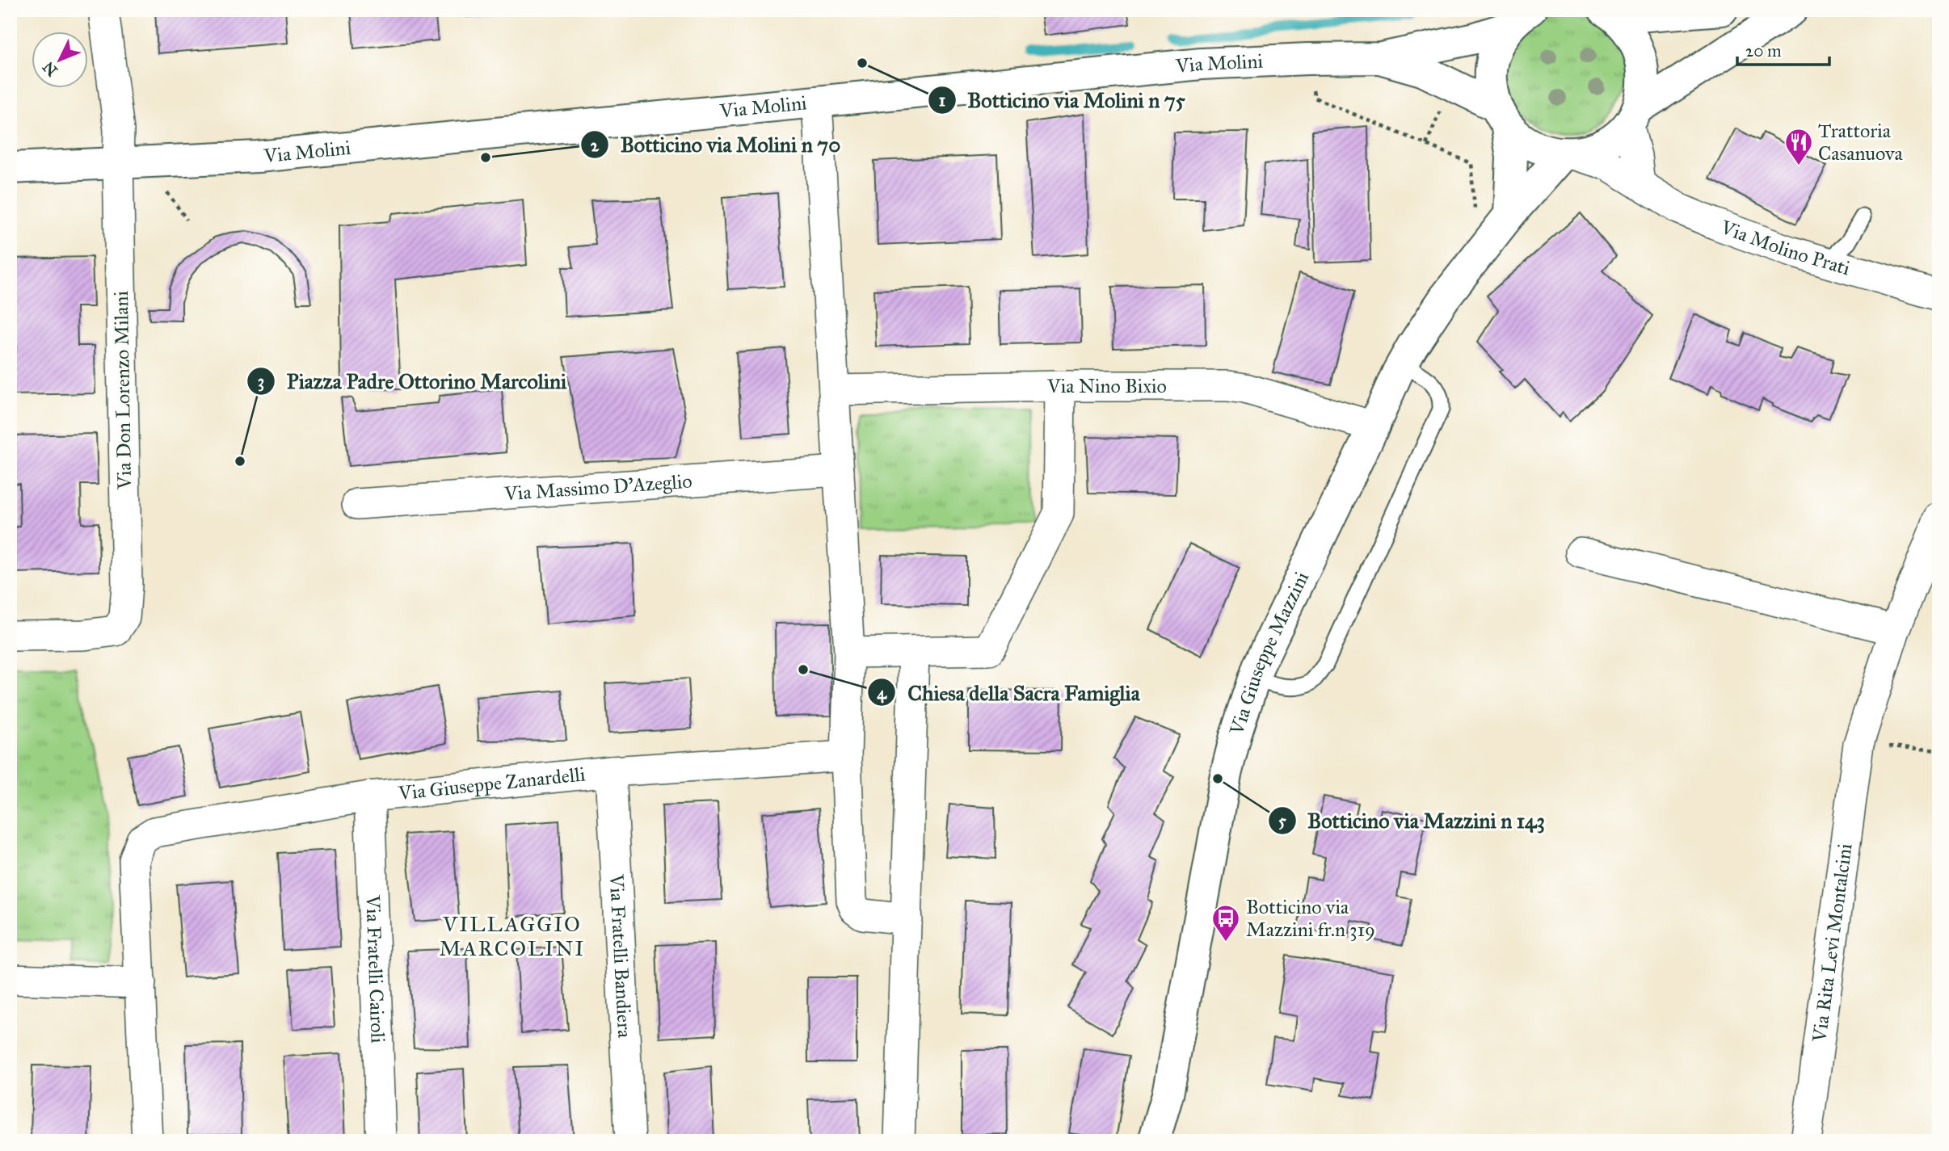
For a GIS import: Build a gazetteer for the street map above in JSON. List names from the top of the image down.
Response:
{
  "streets": {
    "street": [
      "Via Molini",
      "Via Molino Prati",
      "Via Nino Bixio",
      "Via Don Lorenzo Milani",
      "Via Massimo D'Azeglio",
      "Via Giuseppe Mazzini",
      "Via Giuseppe Zanardelli",
      "Via Rita Levi Montalcini",
      "Via Fratelli Bandiera",
      "Via Fratelli Cairoli"
    ]
  },
  "crossings": [
    ["Via Molini", "Via Molino Prati"],
    ["Via Molini", "Via Don Lorenzo Milani"],
    ["Via Molini", "Via Giuseppe Mazzini"],
    ["Via Molino Prati", "Via Giuseppe Mazzini"],
    ["Via Nino Bixio", "Via Giuseppe Mazzini"],
    ["Via Giuseppe Zanardelli", "Via Fratelli Bandiera"],
    ["Via Giuseppe Zanardelli", "Via Fratelli Cairoli"]
  ],
  "districts": ["VILLAGGIO MARCOLINI"],
  "places": {
    "other": [
      "Botticino via Molini n 75",
      "Botticino via Molini n 70",
      "Piazza Padre Ottorino Marcolini",
      "Chiesa della Sacra Famiglia",
      "Botticino via Mazzini n 143"
    ],
    "restaurant": ["Trattoria Casanuova"],
    "bus stop": ["Botticino via Mazzini fr.n 319"]
  },
  "scale_bar": "20 m",
  "north": "bottom left"
}
